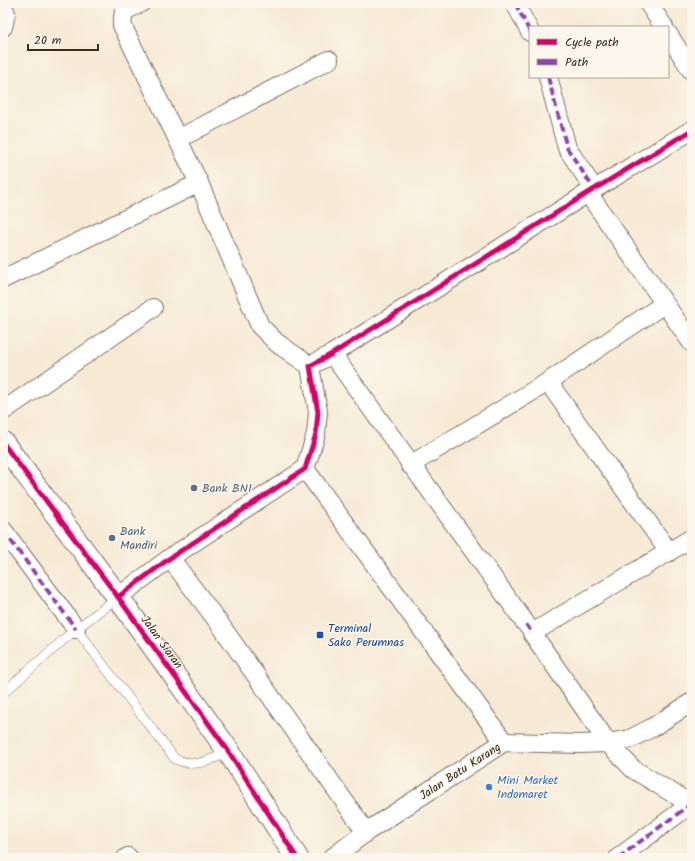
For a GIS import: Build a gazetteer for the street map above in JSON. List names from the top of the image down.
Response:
{
  "streets": {
    "street": ["Jalan Siaran", "Jalan Batu Karang"]
  },
  "places": {
    "other": ["Bank BNI", "Bank Mandiri", "Mini Market Indomaret"],
    "transit": ["Terminal Sako Perumnas"]
  },
  "legend": ["Cycle path", "Path"],
  "scale_bar": "20 m"
}
